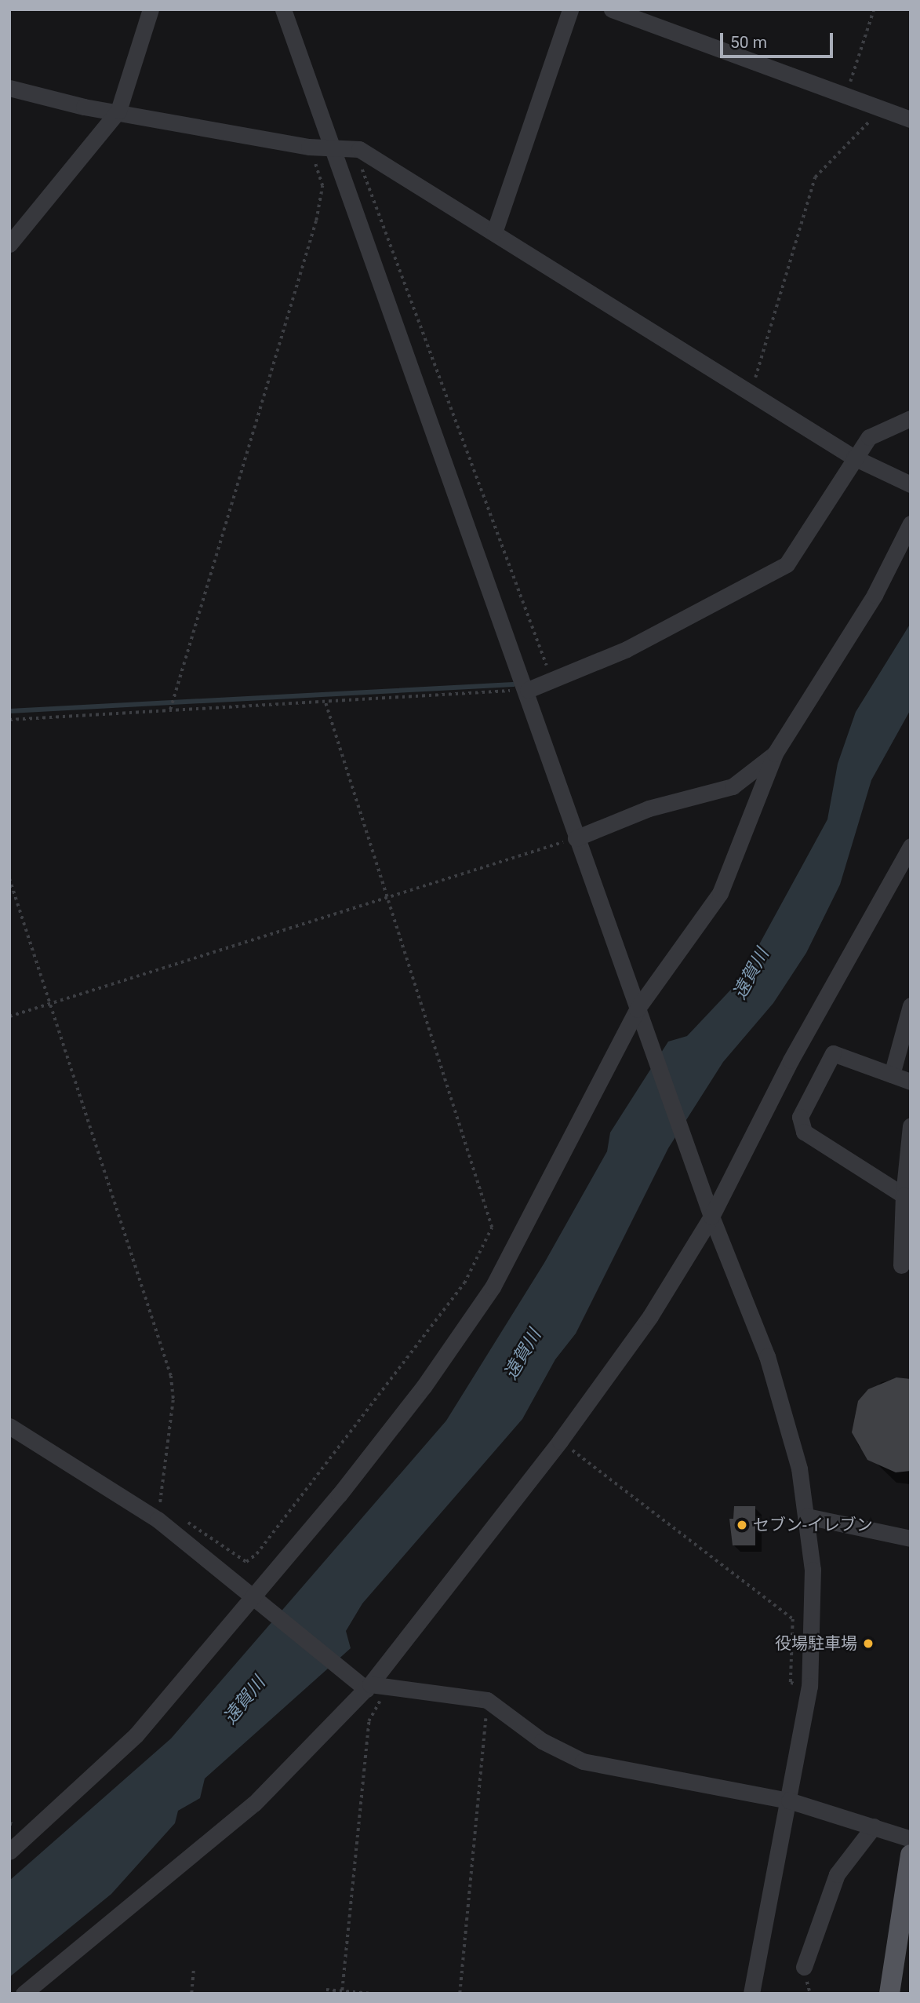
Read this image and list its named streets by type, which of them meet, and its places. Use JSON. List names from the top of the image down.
{
  "water": ["遠賀川"],
  "places": ["セブン-イレブン", "役場駐車場"],
  "scale_bar": "50 m"
}
